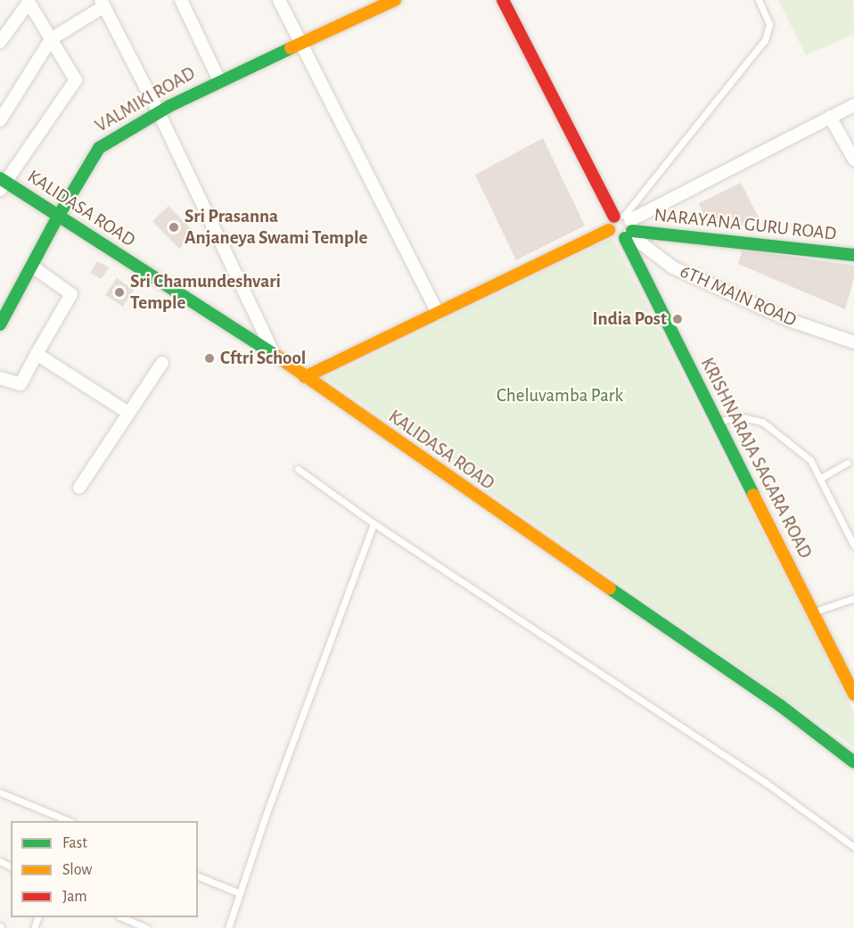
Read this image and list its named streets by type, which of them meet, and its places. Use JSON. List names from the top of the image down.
{
  "streets": {
    "street": [
      "VALMIKI ROAD",
      "KALIDASA ROAD",
      "NARAYANA GURU ROAD",
      "6TH MAIN ROAD",
      "KRISHNARAJA SAGARA ROAD"
    ]
  },
  "crossings": [
    ["VALMIKI ROAD", "KALIDASA ROAD"],
    ["NARAYANA GURU ROAD", "6TH MAIN ROAD"],
    ["NARAYANA GURU ROAD", "KRISHNARAJA SAGARA ROAD"],
    ["6TH MAIN ROAD", "KRISHNARAJA SAGARA ROAD"]
  ],
  "parks": ["Cheluvamba Park"],
  "places": [
    "Sri Prasanna Anjaneya Swami Temple",
    "Sri Chamundeshvari Temple",
    "India Post",
    "Cftri School"
  ],
  "legend": ["Fast", "Slow", "Jam"]
}
